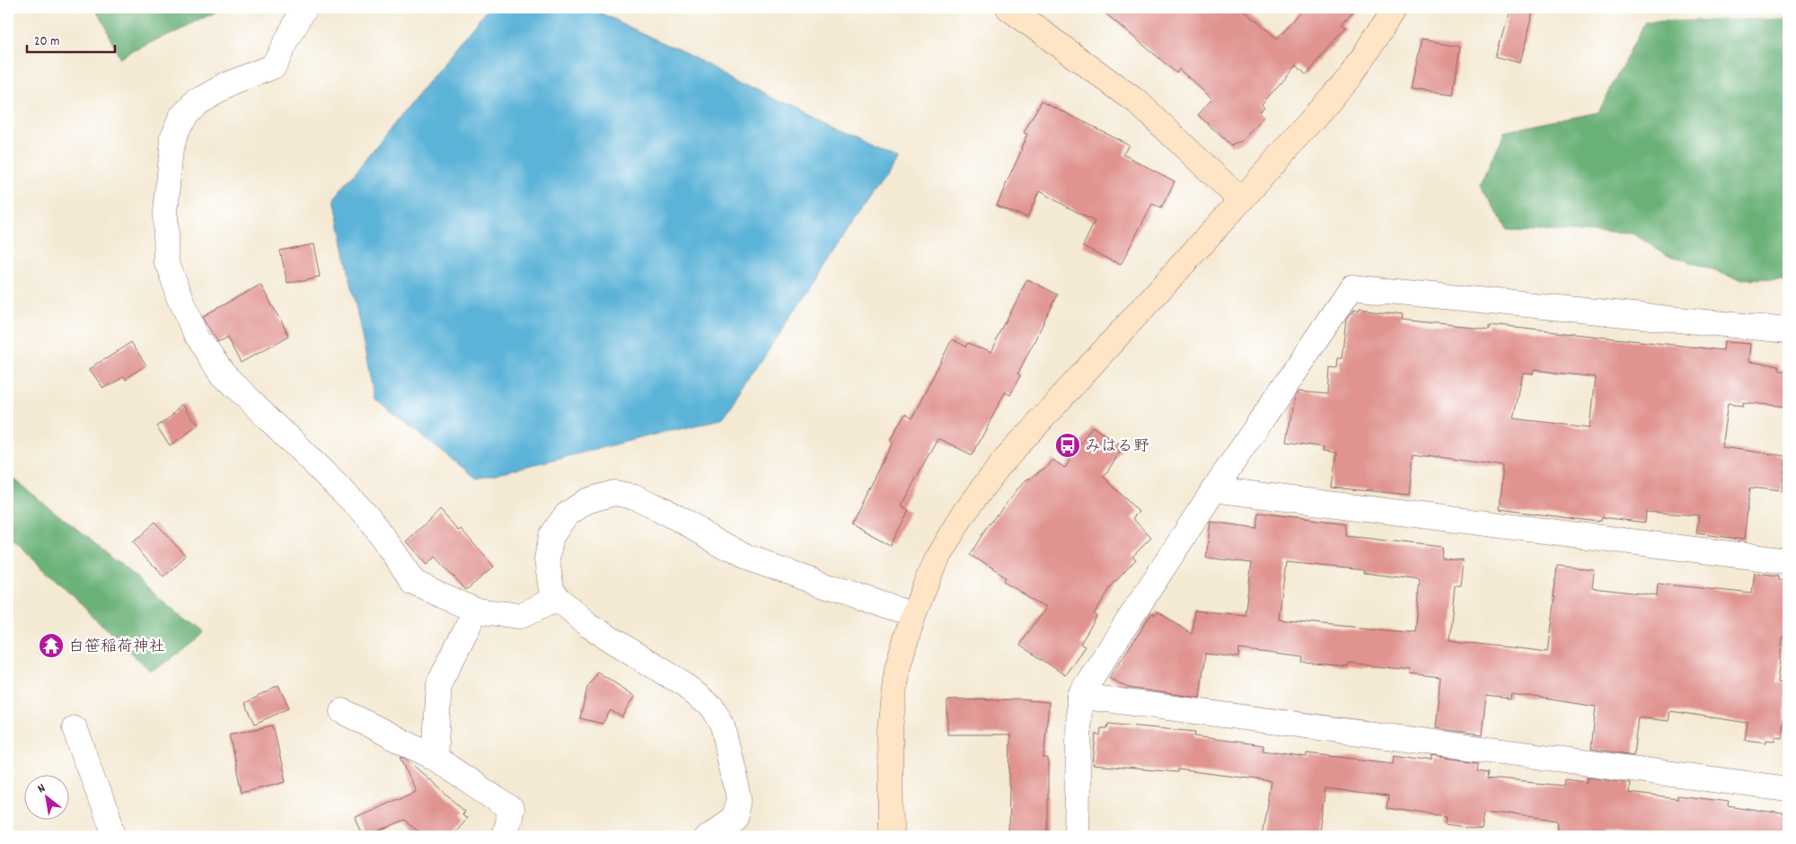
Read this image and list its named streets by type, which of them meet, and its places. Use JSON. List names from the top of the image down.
{
  "places": {
    "bus stop": ["みはる野"],
    "temple": ["白笹稲荷神社"]
  },
  "scale_bar": "20 m",
  "north": "top left"
}
